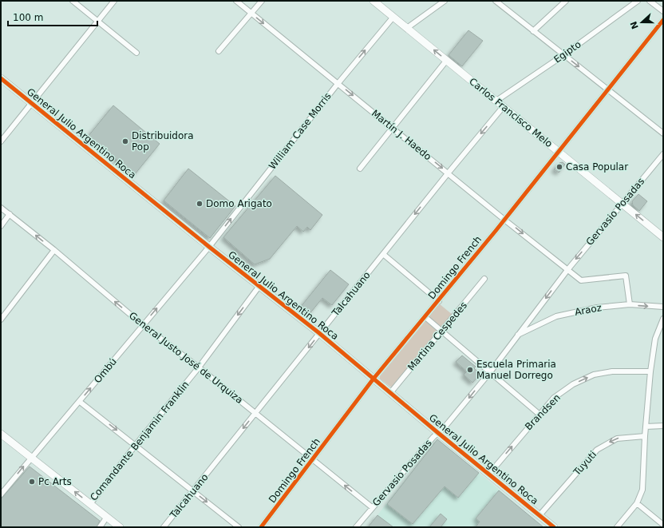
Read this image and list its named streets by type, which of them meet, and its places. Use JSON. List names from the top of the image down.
{
  "streets": {
    "street": [
      "Egipto",
      "Carlos Francisco Melo",
      "William Case Morris",
      "General Julio Argentino Roca",
      "Martín J. Haedo",
      "Gervasio Posadas",
      "Domingo French",
      "Talcahuano",
      "Araoz",
      "Martina Cespedes",
      "General Justo José de Urquiza",
      "Ombú",
      "Brandsen",
      "Comandante Benjamin Franklin",
      "Tuyuti"
    ]
  },
  "crossings": [
    ["Egipto", "Carlos Francisco Melo"],
    ["Carlos Francisco Melo", "William Case Morris"],
    ["Carlos Francisco Melo", "Gervasio Posadas"],
    ["Carlos Francisco Melo", "Domingo French"],
    ["Carlos Francisco Melo", "Talcahuano"],
    ["William Case Morris", "General Julio Argentino Roca"],
    ["William Case Morris", "Martín J. Haedo"],
    ["William Case Morris", "Ombú"],
    ["General Julio Argentino Roca", "Gervasio Posadas"],
    ["General Julio Argentino Roca", "Domingo French"],
    ["General Julio Argentino Roca", "Talcahuano"],
    ["General Julio Argentino Roca", "Martina Cespedes"],
    ["General Julio Argentino Roca", "Ombú"],
    ["General Julio Argentino Roca", "Brandsen"],
    ["General Julio Argentino Roca", "Comandante Benjamin Franklin"],
    ["General Julio Argentino Roca", "Tuyuti"],
    ["Martín J. Haedo", "Gervasio Posadas"],
    ["Martín J. Haedo", "Domingo French"],
    ["Martín J. Haedo", "Talcahuano"],
    ["Gervasio Posadas", "Araoz"],
    ["Gervasio Posadas", "General Justo José de Urquiza"],
    ["Domingo French", "General Justo José de Urquiza"],
    ["Talcahuano", "General Justo José de Urquiza"],
    ["General Justo José de Urquiza", "Ombú"],
    ["General Justo José de Urquiza", "Comandante Benjamin Franklin"]
  ],
  "one_way": [
    "William Case Morris",
    "Martín J. Haedo",
    "Gervasio Posadas",
    "Talcahuano",
    "General Justo José de Urquiza",
    "Ombú",
    "Brandsen",
    "Comandante Benjamin Franklin",
    "Tuyuti"
  ],
  "places": [
    "Distribuidora Pop",
    "Casa Popular",
    "Domo Arigato",
    "Escuela Primaria Manuel Dorrego",
    "Pc Arts"
  ],
  "scale_bar": "100 m",
  "north": "left"
}
